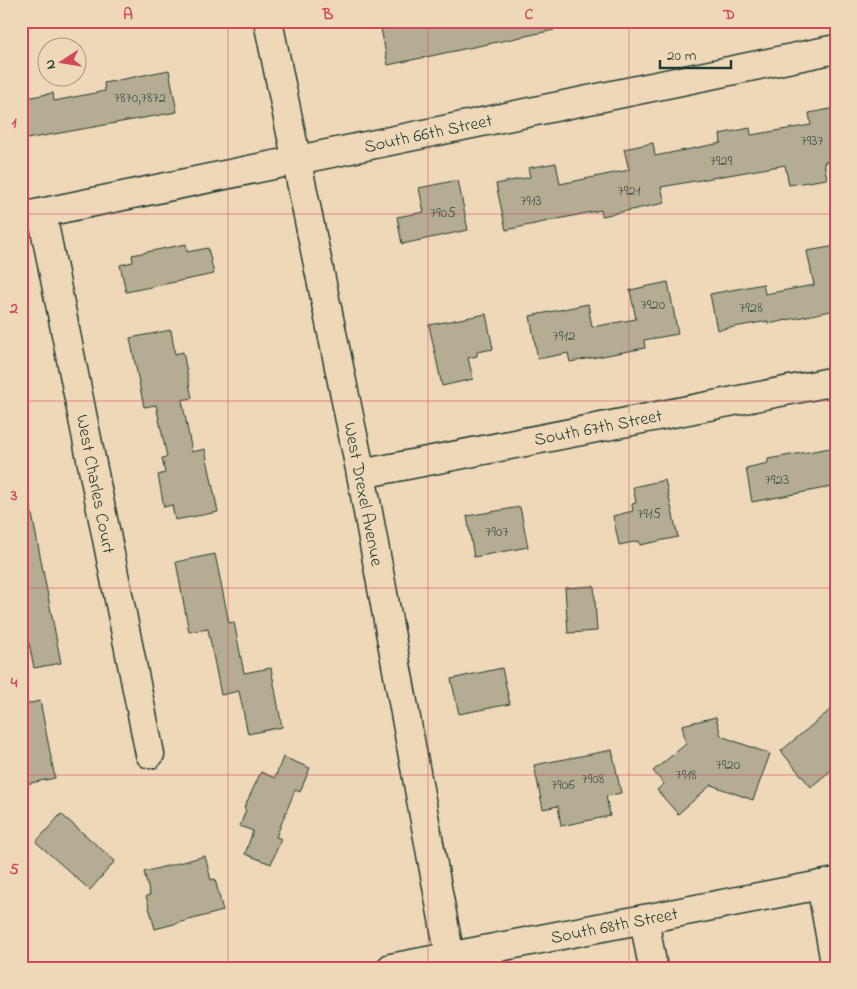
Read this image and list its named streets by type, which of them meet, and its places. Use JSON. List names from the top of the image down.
{
  "streets": {
    "street": [
      "South 66th Street",
      "South 67th Street",
      "West Charles Court",
      "West Drexel Avenue",
      "South 68th Street"
    ]
  },
  "crossings": [
    ["South 66th Street", "West Charles Court"],
    ["South 66th Street", "West Drexel Avenue"],
    ["South 67th Street", "West Drexel Avenue"],
    ["West Drexel Avenue", "South 68th Street"]
  ],
  "house_numbers": [
    "7870,7872",
    "7937",
    "7929",
    "7921",
    "7913",
    "7905",
    "7920",
    "7928",
    "7912",
    "7923",
    "7915",
    "7907",
    "7920",
    "7918",
    "7908",
    "7906"
  ],
  "scale_bar": "20 m",
  "north": "left",
  "grid": {
    "columns": [
      "A",
      "B",
      "C",
      "D"
    ],
    "rows": [
      "1",
      "2",
      "3",
      "4",
      "5"
    ]
  }
}
